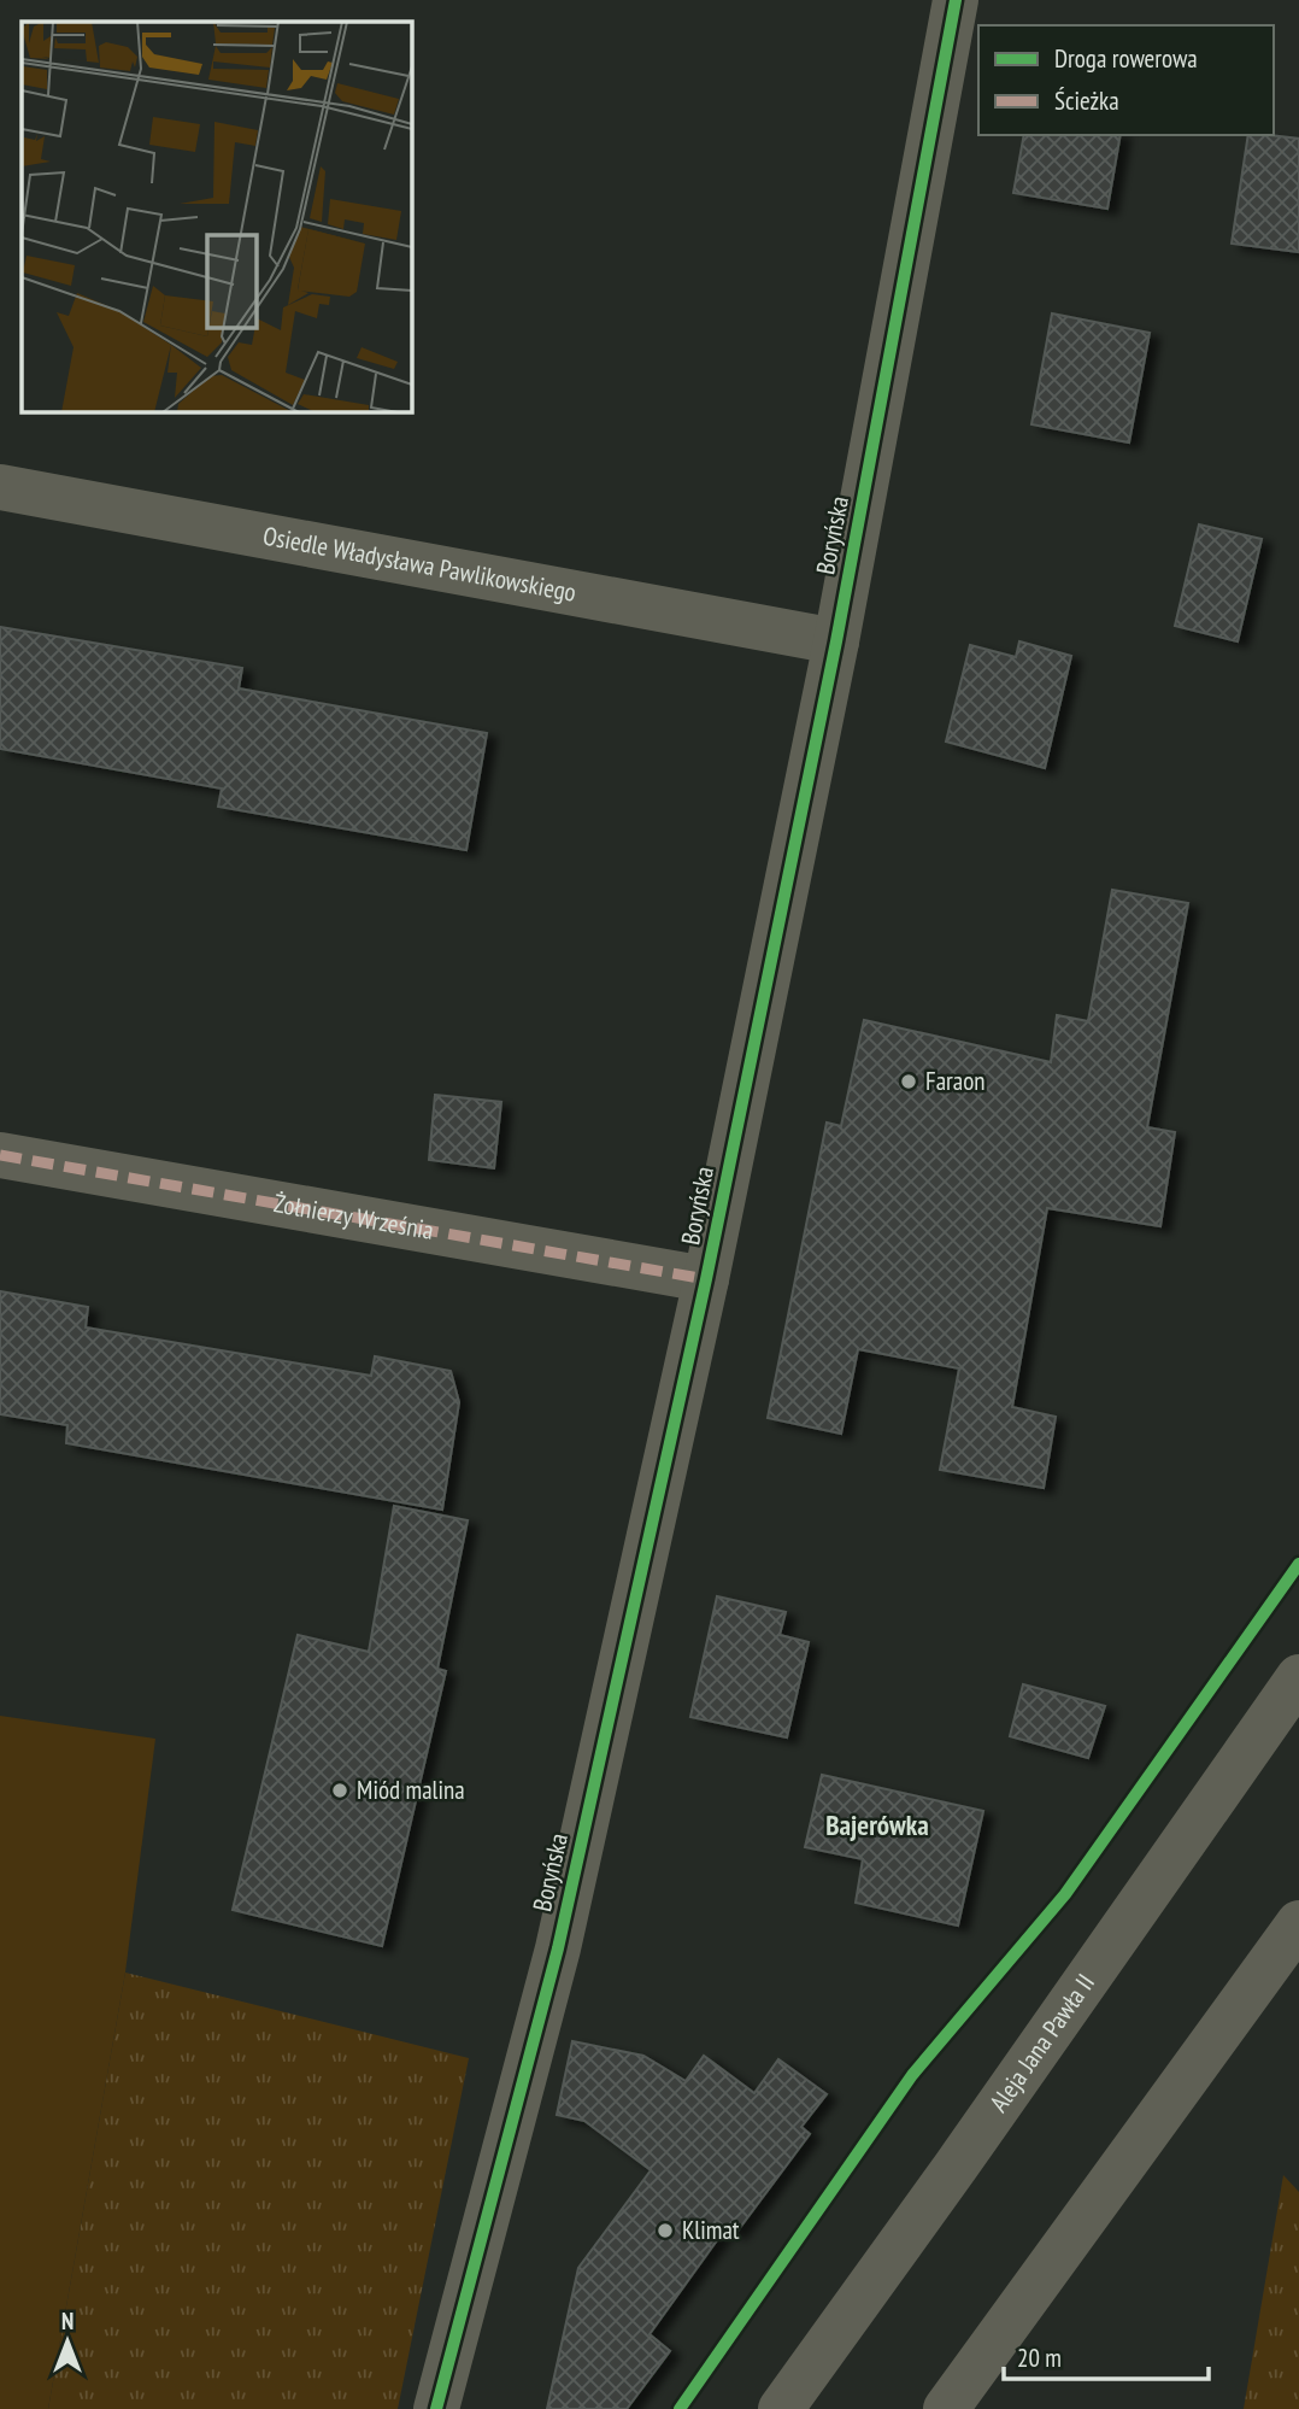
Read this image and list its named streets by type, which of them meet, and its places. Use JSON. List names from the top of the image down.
{
  "streets": {
    "street": [
      "Boryńska",
      "Osiedle Władysława Pawlikowskiego",
      "Żołnierzy Września",
      "Aleja Jana Pawła II"
    ]
  },
  "crossings": [
    ["Boryńska", "Osiedle Władysława Pawlikowskiego"],
    ["Boryńska", "Żołnierzy Września"]
  ],
  "districts": ["Bajerówka"],
  "places": ["Faraon", "Miód malina", "Klimat"],
  "legend": ["Droga rowerowa", "Ścieżka"],
  "scale_bar": "20 m",
  "north": "top"
}
